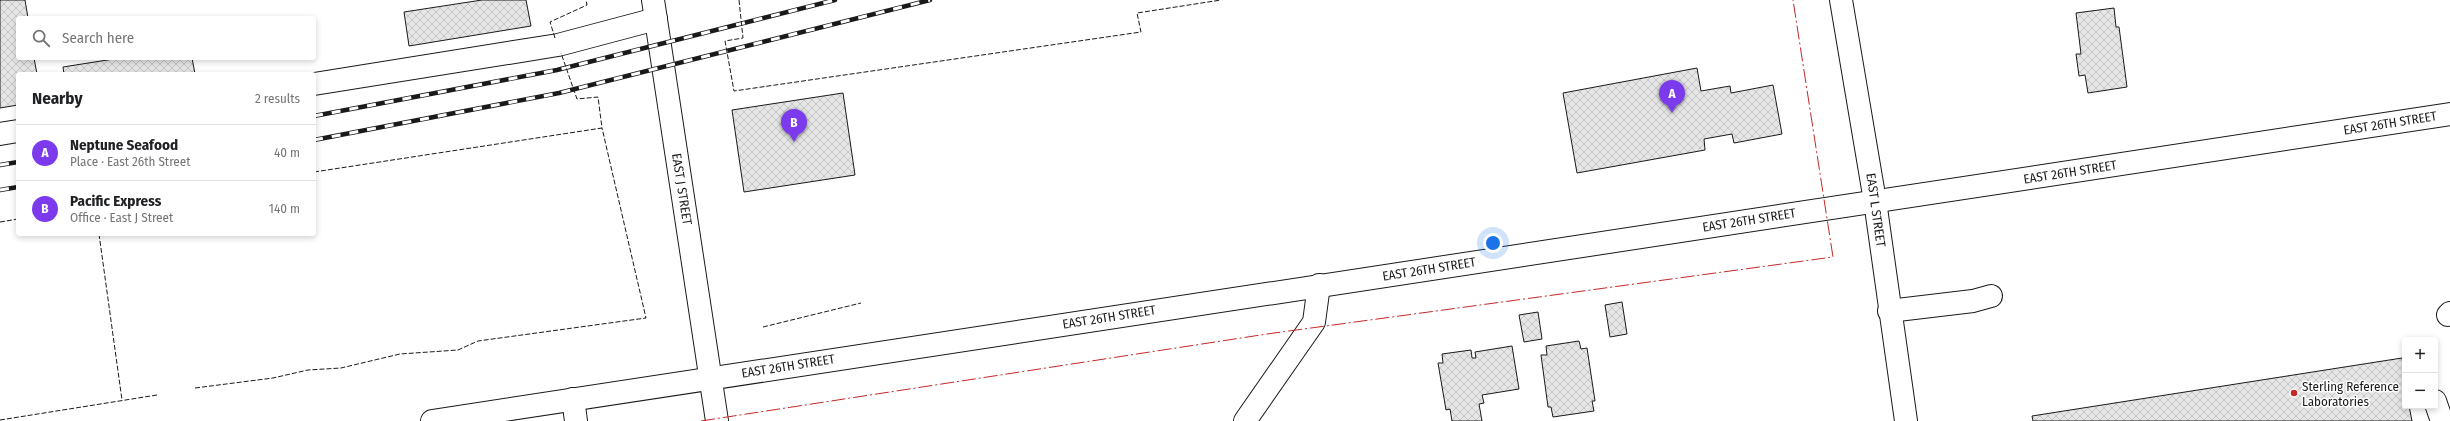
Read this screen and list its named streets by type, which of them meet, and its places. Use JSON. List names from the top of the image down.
{
  "streets": {
    "street": ["EAST 26TH STREET", "EAST J STREET", "EAST L STREET"]
  },
  "crossings": [
    ["EAST 26TH STREET", "EAST J STREET"],
    ["EAST 26TH STREET", "EAST L STREET"]
  ],
  "places": ["Sterling Reference Laboratories"],
  "page": {
    "search": "Search here",
    "heading": ["Nearby", "2 results"],
    "pins": ["A", "B"],
    "list": [
      {
        "mark": "A",
        "name": "Neptune Seafood",
        "note": "Place · East 26th Street",
        "value": "40 m"
      },
      {
        "mark": "B",
        "name": "Pacific Express",
        "note": "Office · East J Street",
        "value": "140 m"
      }
    ],
    "map_buttons": ["+", "−"]
  }
}
